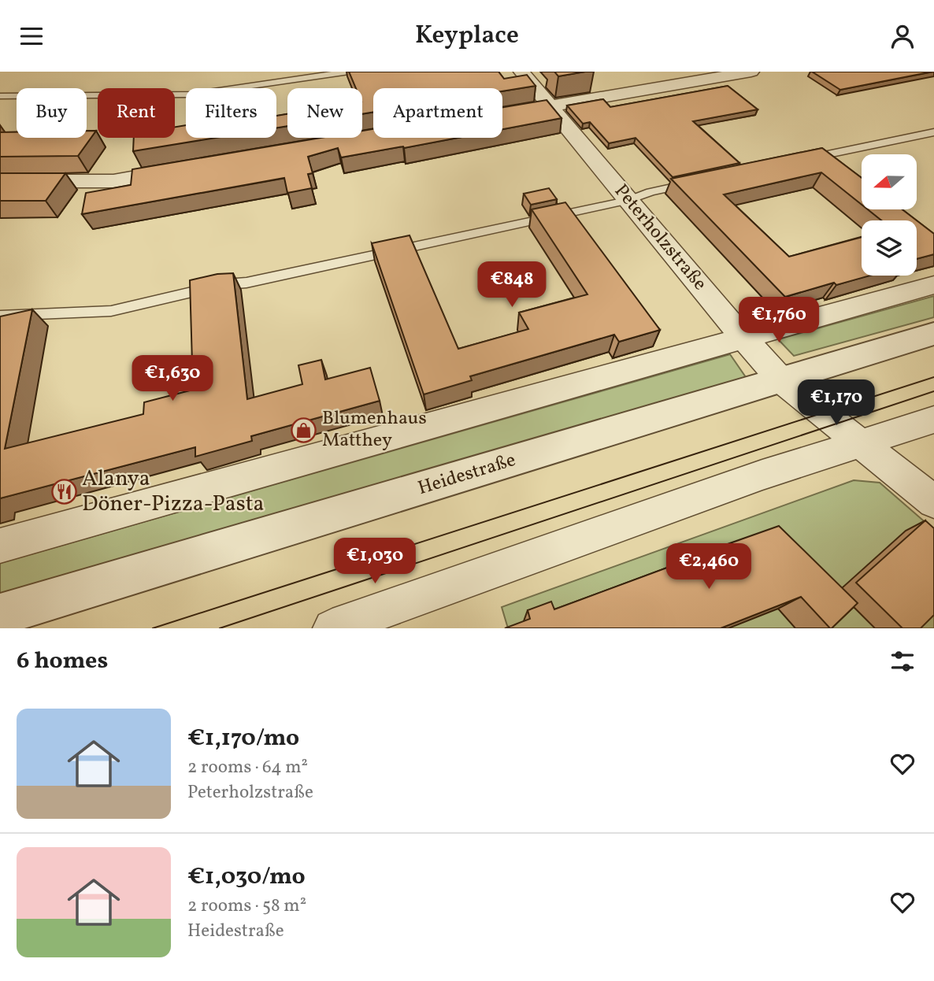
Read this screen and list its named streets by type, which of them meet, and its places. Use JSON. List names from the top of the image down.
{
  "streets": {
    "street": ["Peterholzstraße", "Heidestraße"]
  },
  "crossings": [
    ["Peterholzstraße", "Heidestraße"]
  ],
  "places": {
    "shop": ["Blumenhaus Matthey"],
    "restaurant": ["Alanya Döner-Pizza-Pasta"]
  },
  "north": "left",
  "page": {
    "header": "Keyplace",
    "chip": [
      "Buy",
      "Rent",
      "Filters",
      "New",
      "Apartment"
    ],
    "price": [
      "€848",
      "€1,760",
      "€1,630",
      "€1,170",
      "€1,030",
      "€2,460"
    ],
    "heading": "6 homes",
    "list": [
      {
        "name": "€1,170/mo",
        "note": "2 rooms · 64 m² · Peterholzstraße"
      },
      {
        "name": "€1,030/mo",
        "note": "2 rooms · 58 m² · Heidestraße"
      }
    ]
  }
}
